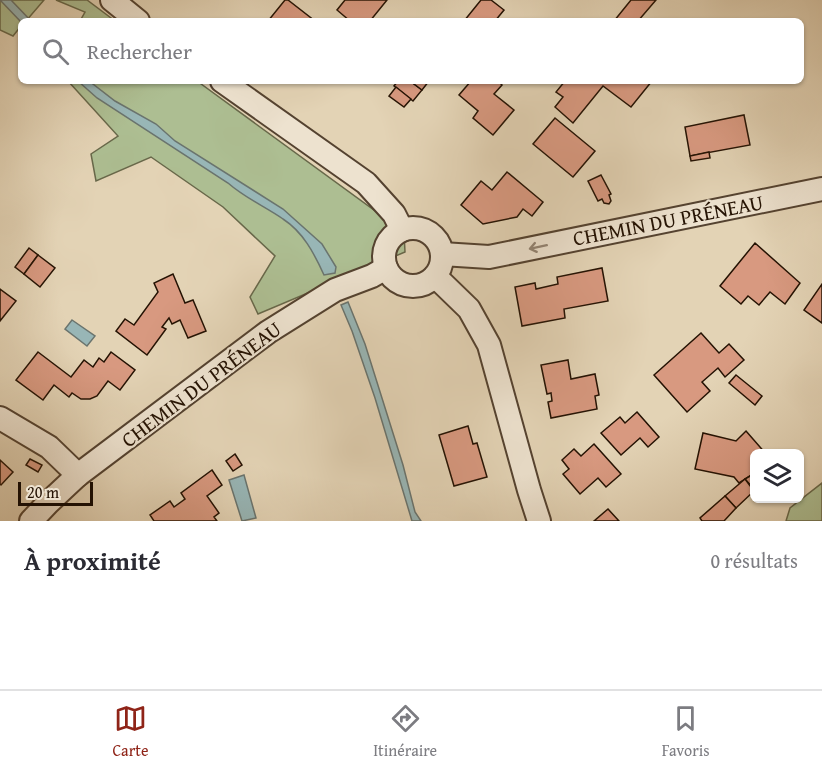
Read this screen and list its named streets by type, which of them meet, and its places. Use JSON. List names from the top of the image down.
{
  "streets": {
    "street": ["CHEMIN DU PRÉNEAU"]
  },
  "one_way": ["CHEMIN DU PRÉNEAU"],
  "scale_bar": "20 m",
  "page": {
    "search": "Rechercher",
    "scale": "20 m",
    "heading": ["À proximité", "0 résultats"],
    "nav": ["Carte", "Itinéraire", "Favoris"]
  }
}
